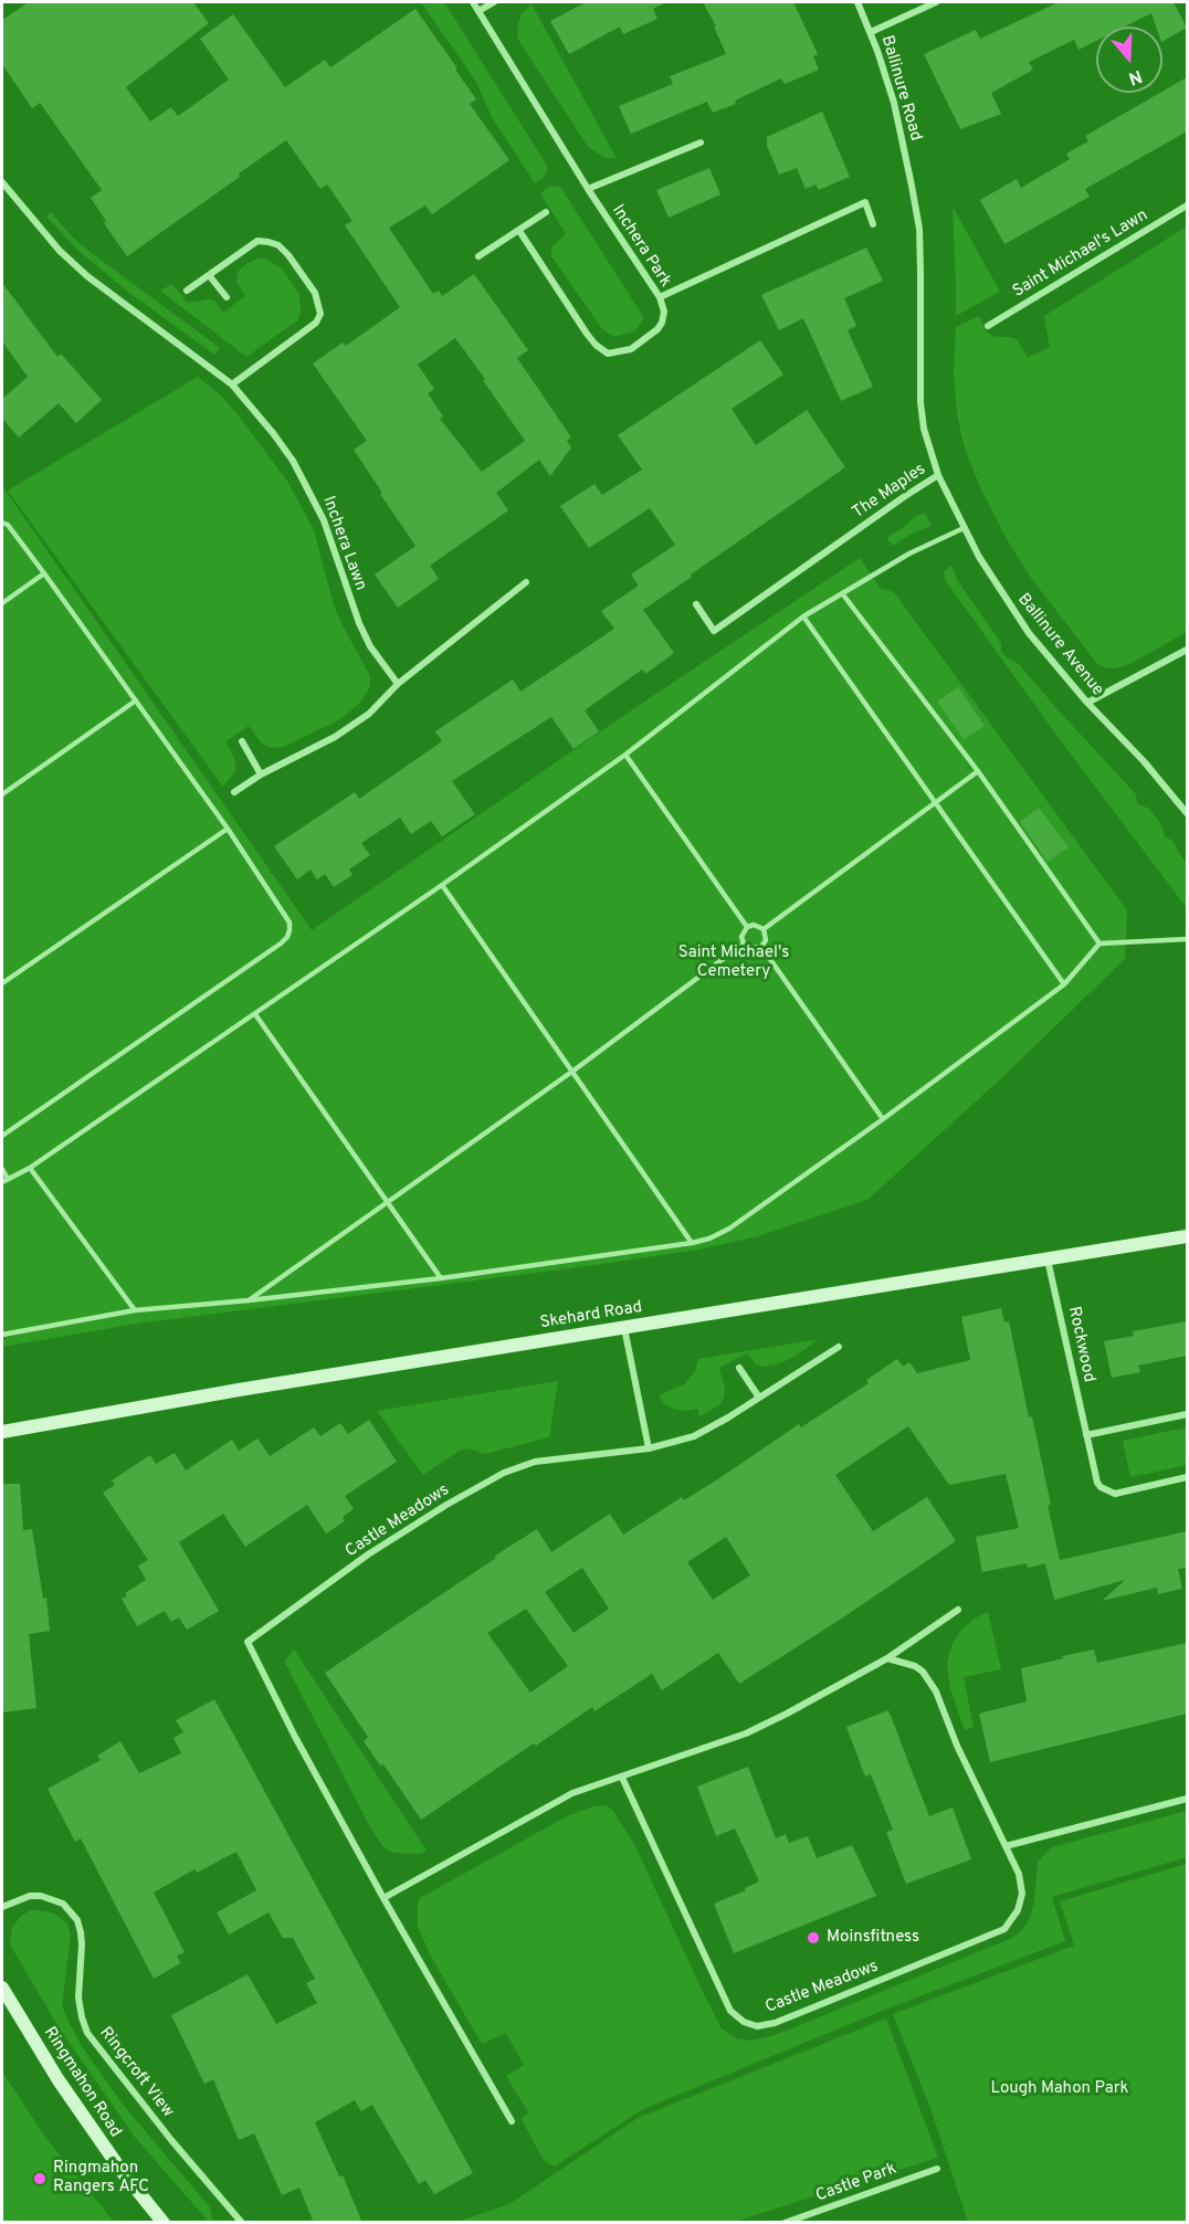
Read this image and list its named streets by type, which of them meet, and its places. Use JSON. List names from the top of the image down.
{
  "streets": {
    "street": [
      "Ballinure Road",
      "Inchera Park",
      "Saint Michael's Lawn",
      "The Maples",
      "Inchera Lawn",
      "Ballinure Avenue",
      "Skehard Road",
      "Rockwood",
      "Castle Meadows",
      "Ringcroft View",
      "Ringmahon Road",
      "Castle Park"
    ]
  },
  "crossings": [
    ["Ballinure Road", "The Maples"],
    ["The Maples", "Ballinure Avenue"],
    ["Skehard Road", "Rockwood"]
  ],
  "parks": ["Saint Michael's Cemetery", "Lough Mahon Park"],
  "places": ["Moinsfitness", "Ringmahon Rangers AFC"],
  "north": "bottom"
}
